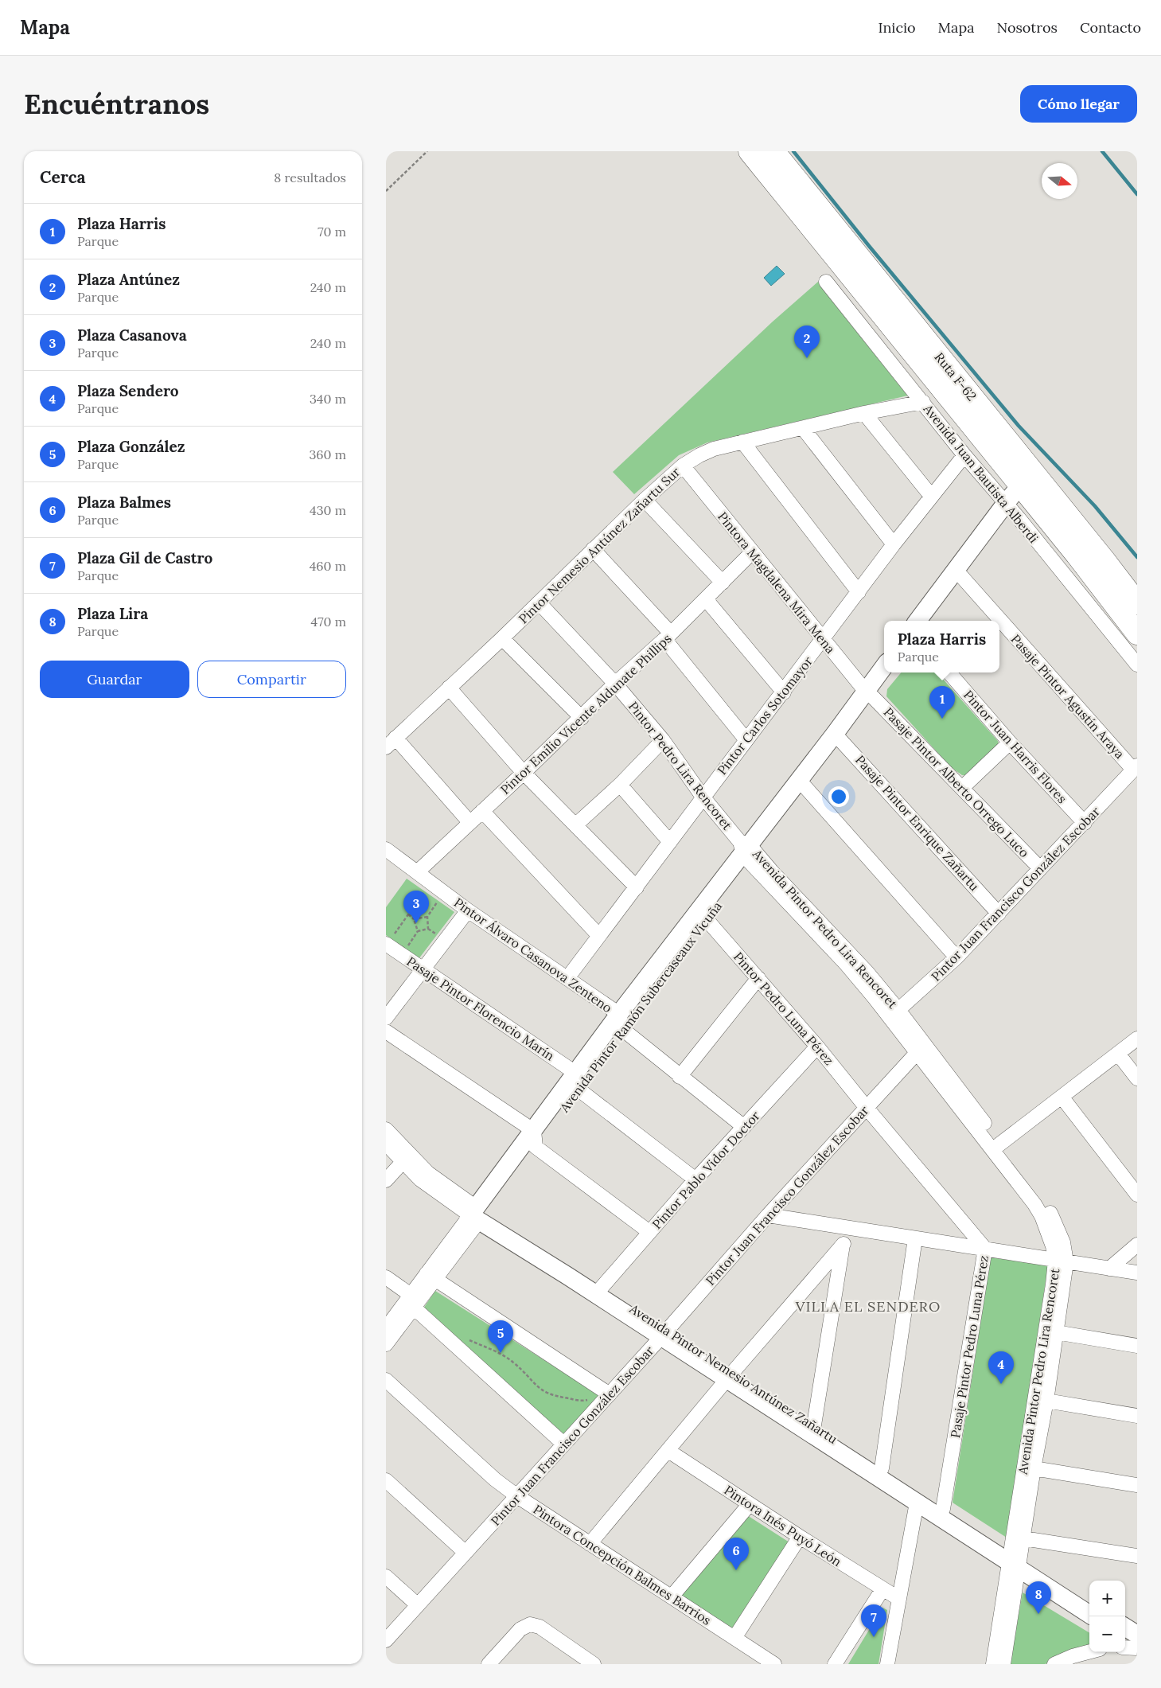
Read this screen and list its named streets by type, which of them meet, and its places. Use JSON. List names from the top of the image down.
{
  "streets": {
    "main road": ["Ruta F-62", "Avenida Juan Bautista Alberdi"],
    "street": [
      "Pintor Nemesio Antúnez Zañartu Sur",
      "Pintora Magdalena Mira Mena",
      "Pasaje Pintor Agustín Araya",
      "Pintor Emilio Vicente Aldunate Phillips",
      "Pintor Carlos Sotomayor",
      "Pintor Juan Harris Flores",
      "Pintor Pedro Lira Rencoret",
      "Pasaje Pintor Alberto Orrego Luco",
      "Pasaje Pintor Enrique Zañartu",
      "Pintor Juan Francisco González Escobar",
      "Avenida Pintor Pedro Lira Rencoret",
      "Pintor Álvaro Casanova Zenteno",
      "Avenida Pintor Ramón Subercaseaux Vicuña",
      "Pasaje Pintor Florencio Marín",
      "Pintor Pedro Luna Pérez",
      "Pintor Pablo Vidor Doctor",
      "Pasaje Pintor Pedro Luna Pérez",
      "Avenida Pintor Nemesio Antúnez Zañartu",
      "Pintora Inés Puyó León",
      "Pintora Concepción Balmes Barrios"
    ]
  },
  "crossings": [
    ["Ruta F-62", "Avenida Juan Bautista Alberdi"],
    ["Avenida Juan Bautista Alberdi", "Pintor Nemesio Antúnez Zañartu Sur"],
    ["Avenida Juan Bautista Alberdi", "Pintor Carlos Sotomayor"],
    ["Pintor Nemesio Antúnez Zañartu Sur", "Pintora Magdalena Mira Mena"],
    ["Pintor Nemesio Antúnez Zañartu Sur", "Pintor Pedro Lira Rencoret"],
    ["Pintora Magdalena Mira Mena", "Pintor Emilio Vicente Aldunate Phillips"],
    ["Pintora Magdalena Mira Mena", "Pintor Carlos Sotomayor"],
    ["Pintora Magdalena Mira Mena", "Pasaje Pintor Alberto Orrego Luco"],
    ["Pintora Magdalena Mira Mena", "Avenida Pintor Ramón Subercaseaux Vicuña"],
    ["Pasaje Pintor Agustín Araya", "Pintor Juan Francisco González Escobar"],
    ["Pintor Emilio Vicente Aldunate Phillips", "Pintor Pedro Lira Rencoret"],
    ["Pintor Emilio Vicente Aldunate Phillips", "Pintor Álvaro Casanova Zenteno"],
    ["Pintor Carlos Sotomayor", "Pintor Pedro Lira Rencoret"],
    ["Pintor Carlos Sotomayor", "Pintor Álvaro Casanova Zenteno"],
    ["Pintor Juan Harris Flores", "Pintor Juan Francisco González Escobar"],
    ["Pintor Pedro Lira Rencoret", "Avenida Pintor Pedro Lira Rencoret"],
    ["Pintor Pedro Lira Rencoret", "Avenida Pintor Ramón Subercaseaux Vicuña"],
    ["Pasaje Pintor Alberto Orrego Luco", "Pintor Juan Francisco González Escobar"],
    ["Pasaje Pintor Alberto Orrego Luco", "Avenida Pintor Ramón Subercaseaux Vicuña"],
    ["Pasaje Pintor Enrique Zañartu", "Pintor Juan Francisco González Escobar"],
    ["Pasaje Pintor Enrique Zañartu", "Avenida Pintor Ramón Subercaseaux Vicuña"],
    ["Pintor Juan Francisco González Escobar", "Avenida Pintor Pedro Lira Rencoret"],
    ["Pintor Juan Francisco González Escobar", "Pintor Pedro Luna Pérez"],
    ["Pintor Juan Francisco González Escobar", "Pasaje Pintor Pedro Luna Pérez"],
    ["Pintor Juan Francisco González Escobar", "Avenida Pintor Nemesio Antúnez Zañartu"],
    ["Pintor Juan Francisco González Escobar", "Pintora Concepción Balmes Barrios"],
    ["Avenida Pintor Pedro Lira Rencoret", "Avenida Pintor Ramón Subercaseaux Vicuña"],
    ["Avenida Pintor Pedro Lira Rencoret", "Avenida Pintor Nemesio Antúnez Zañartu"],
    ["Pintor Álvaro Casanova Zenteno", "Avenida Pintor Ramón Subercaseaux Vicuña"],
    ["Pintor Álvaro Casanova Zenteno", "Pintor Pablo Vidor Doctor"],
    ["Avenida Pintor Ramón Subercaseaux Vicuña", "Pasaje Pintor Florencio Marín"],
    ["Avenida Pintor Ramón Subercaseaux Vicuña", "Pintor Pedro Luna Pérez"],
    ["Avenida Pintor Ramón Subercaseaux Vicuña", "Avenida Pintor Nemesio Antúnez Zañartu"],
    ["Pasaje Pintor Florencio Marín", "Pintor Pablo Vidor Doctor"],
    ["Pintor Pedro Luna Pérez", "Pintor Pablo Vidor Doctor"],
    ["Pintor Pedro Luna Pérez", "Pasaje Pintor Pedro Luna Pérez"],
    ["Pintor Pablo Vidor Doctor", "Avenida Pintor Nemesio Antúnez Zañartu"],
    ["Pasaje Pintor Pedro Luna Pérez", "Avenida Pintor Nemesio Antúnez Zañartu"]
  ],
  "districts": ["VILLA EL SENDERO"],
  "north": "right",
  "page": {
    "header": "Mapa",
    "nav": [
      "Inicio",
      "Mapa",
      "Nosotros",
      "Contacto"
    ],
    "buttons": [
      "Cómo llegar",
      ["Guardar", "Compartir"]
    ],
    "title": "Encuéntranos",
    "heading": ["Cerca", "8 resultados"],
    "list": [
      {
        "mark": "1",
        "name": "Plaza Harris",
        "note": "Parque",
        "value": "70 m"
      },
      {
        "mark": "2",
        "name": "Plaza Antúnez",
        "note": "Parque",
        "value": "240 m"
      },
      {
        "mark": "3",
        "name": "Plaza Casanova",
        "note": "Parque",
        "value": "240 m"
      },
      {
        "mark": "4",
        "name": "Plaza Sendero",
        "note": "Parque",
        "value": "340 m"
      },
      {
        "mark": "5",
        "name": "Plaza González",
        "note": "Parque",
        "value": "360 m"
      },
      {
        "mark": "6",
        "name": "Plaza Balmes",
        "note": "Parque",
        "value": "430 m"
      },
      {
        "mark": "7",
        "name": "Plaza Gil de Castro",
        "note": "Parque",
        "value": "460 m"
      },
      {
        "mark": "8",
        "name": "Plaza Lira",
        "note": "Parque",
        "value": "470 m"
      }
    ],
    "pins": [
      "2",
      "1",
      "3",
      "5",
      "4",
      "6",
      "8",
      "7"
    ],
    "popup": ["Plaza Harris", "Parque"],
    "map_buttons": ["+", "−"]
  }
}
